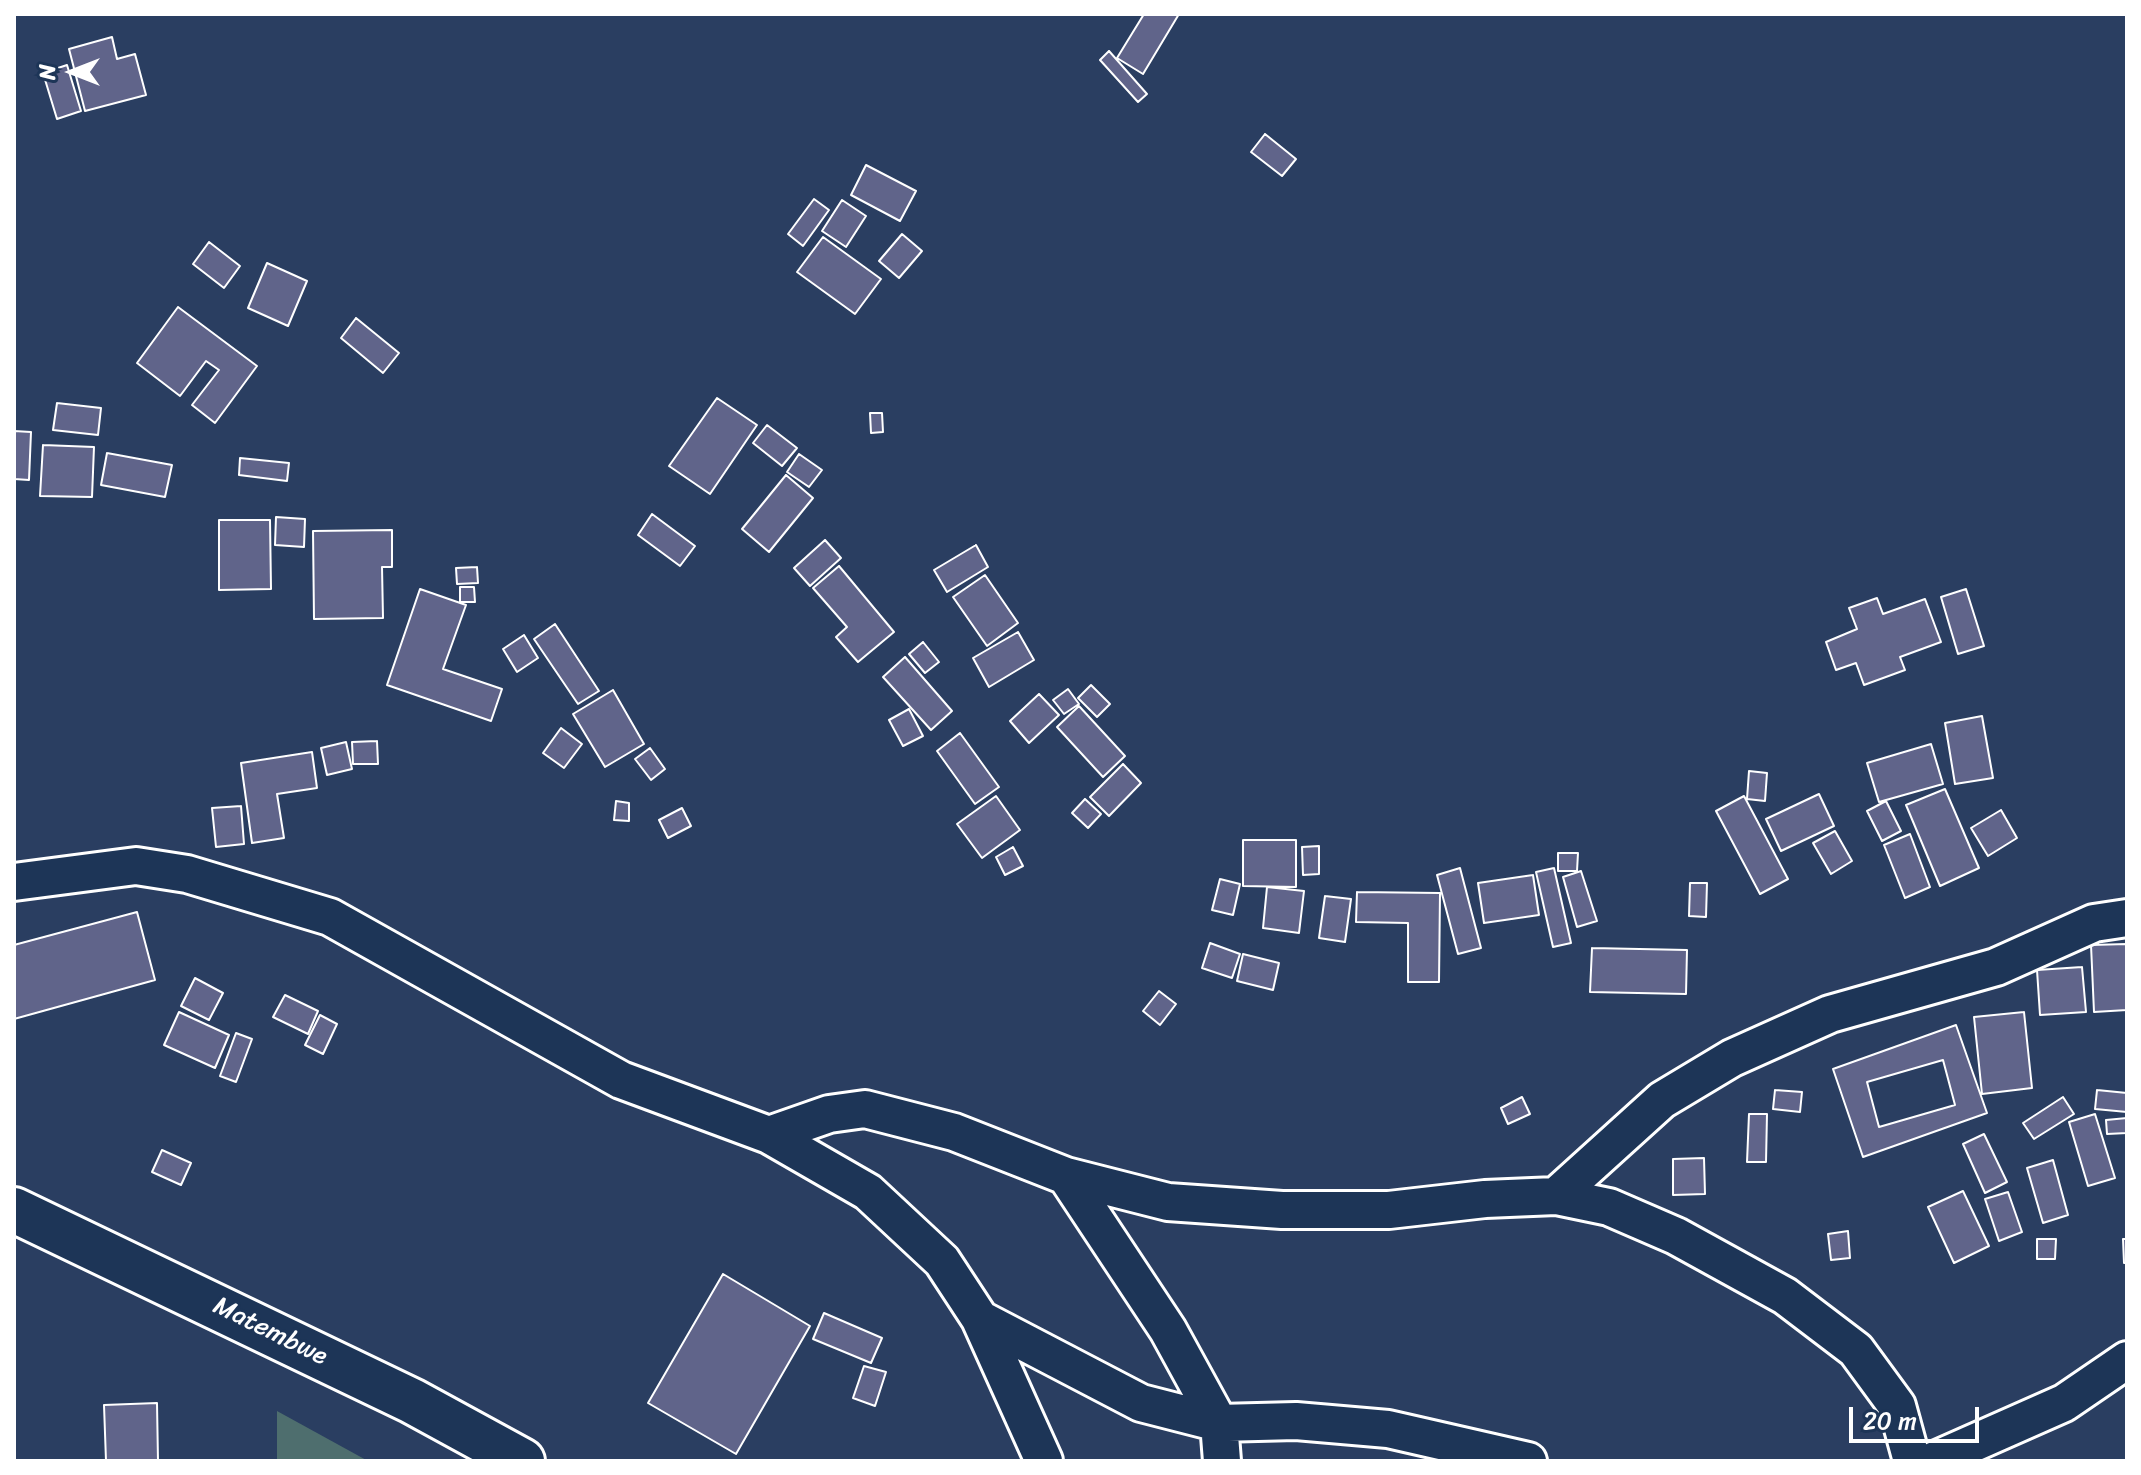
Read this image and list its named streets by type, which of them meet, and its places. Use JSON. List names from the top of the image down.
{
  "streets": {
    "main road": ["Matembwe"]
  },
  "scale_bar": "20 m",
  "north": "left"
}
